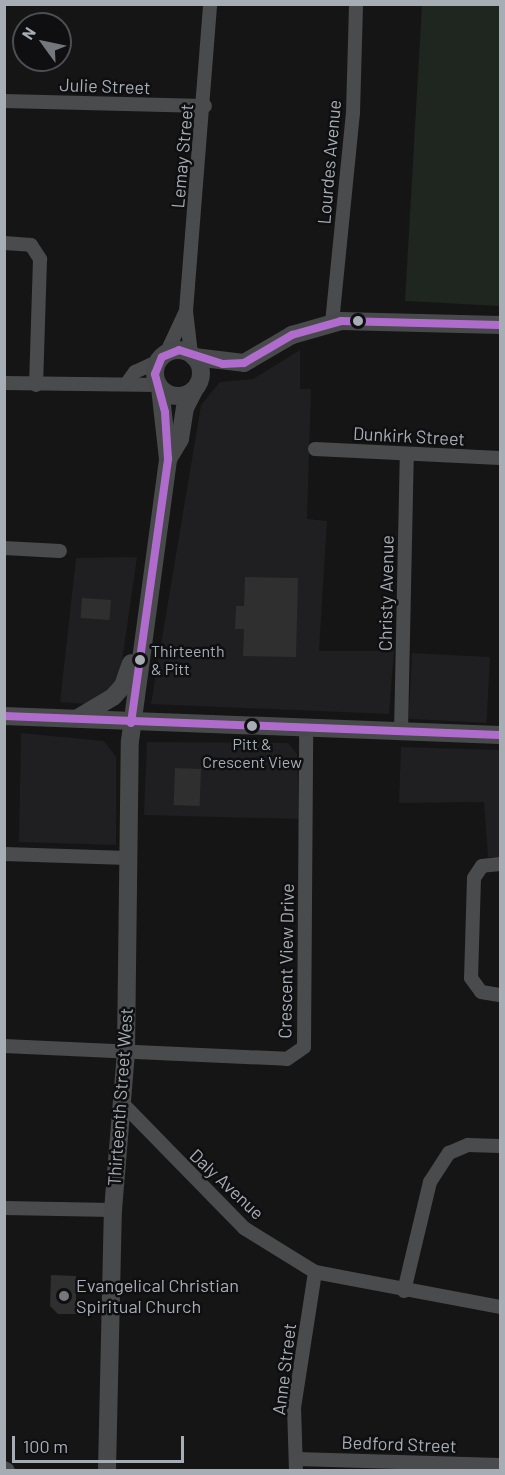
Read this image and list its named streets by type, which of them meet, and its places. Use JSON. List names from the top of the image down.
{
  "streets": {
    "street": [
      "Julie Street",
      "Lemay Street",
      "Lourdes Avenue",
      "Dunkirk Street",
      "Christy Avenue",
      "Crescent View Drive",
      "Thirteenth Street West",
      "Daly Avenue",
      "Anne Street",
      "Bedford Street"
    ]
  },
  "crossings": [
    ["Julie Street", "Lemay Street"],
    ["Dunkirk Street", "Christy Avenue"],
    ["Crescent View Drive", "Thirteenth Street West"],
    ["Thirteenth Street West", "Daly Avenue"],
    ["Daly Avenue", "Anne Street"],
    ["Anne Street", "Bedford Street"]
  ],
  "places": ["Thirteenth & Pitt", "Pitt & Crescent View", "Evangelical Christian Spiritual Church"],
  "scale_bar": "100 m",
  "north": "top left"
}
